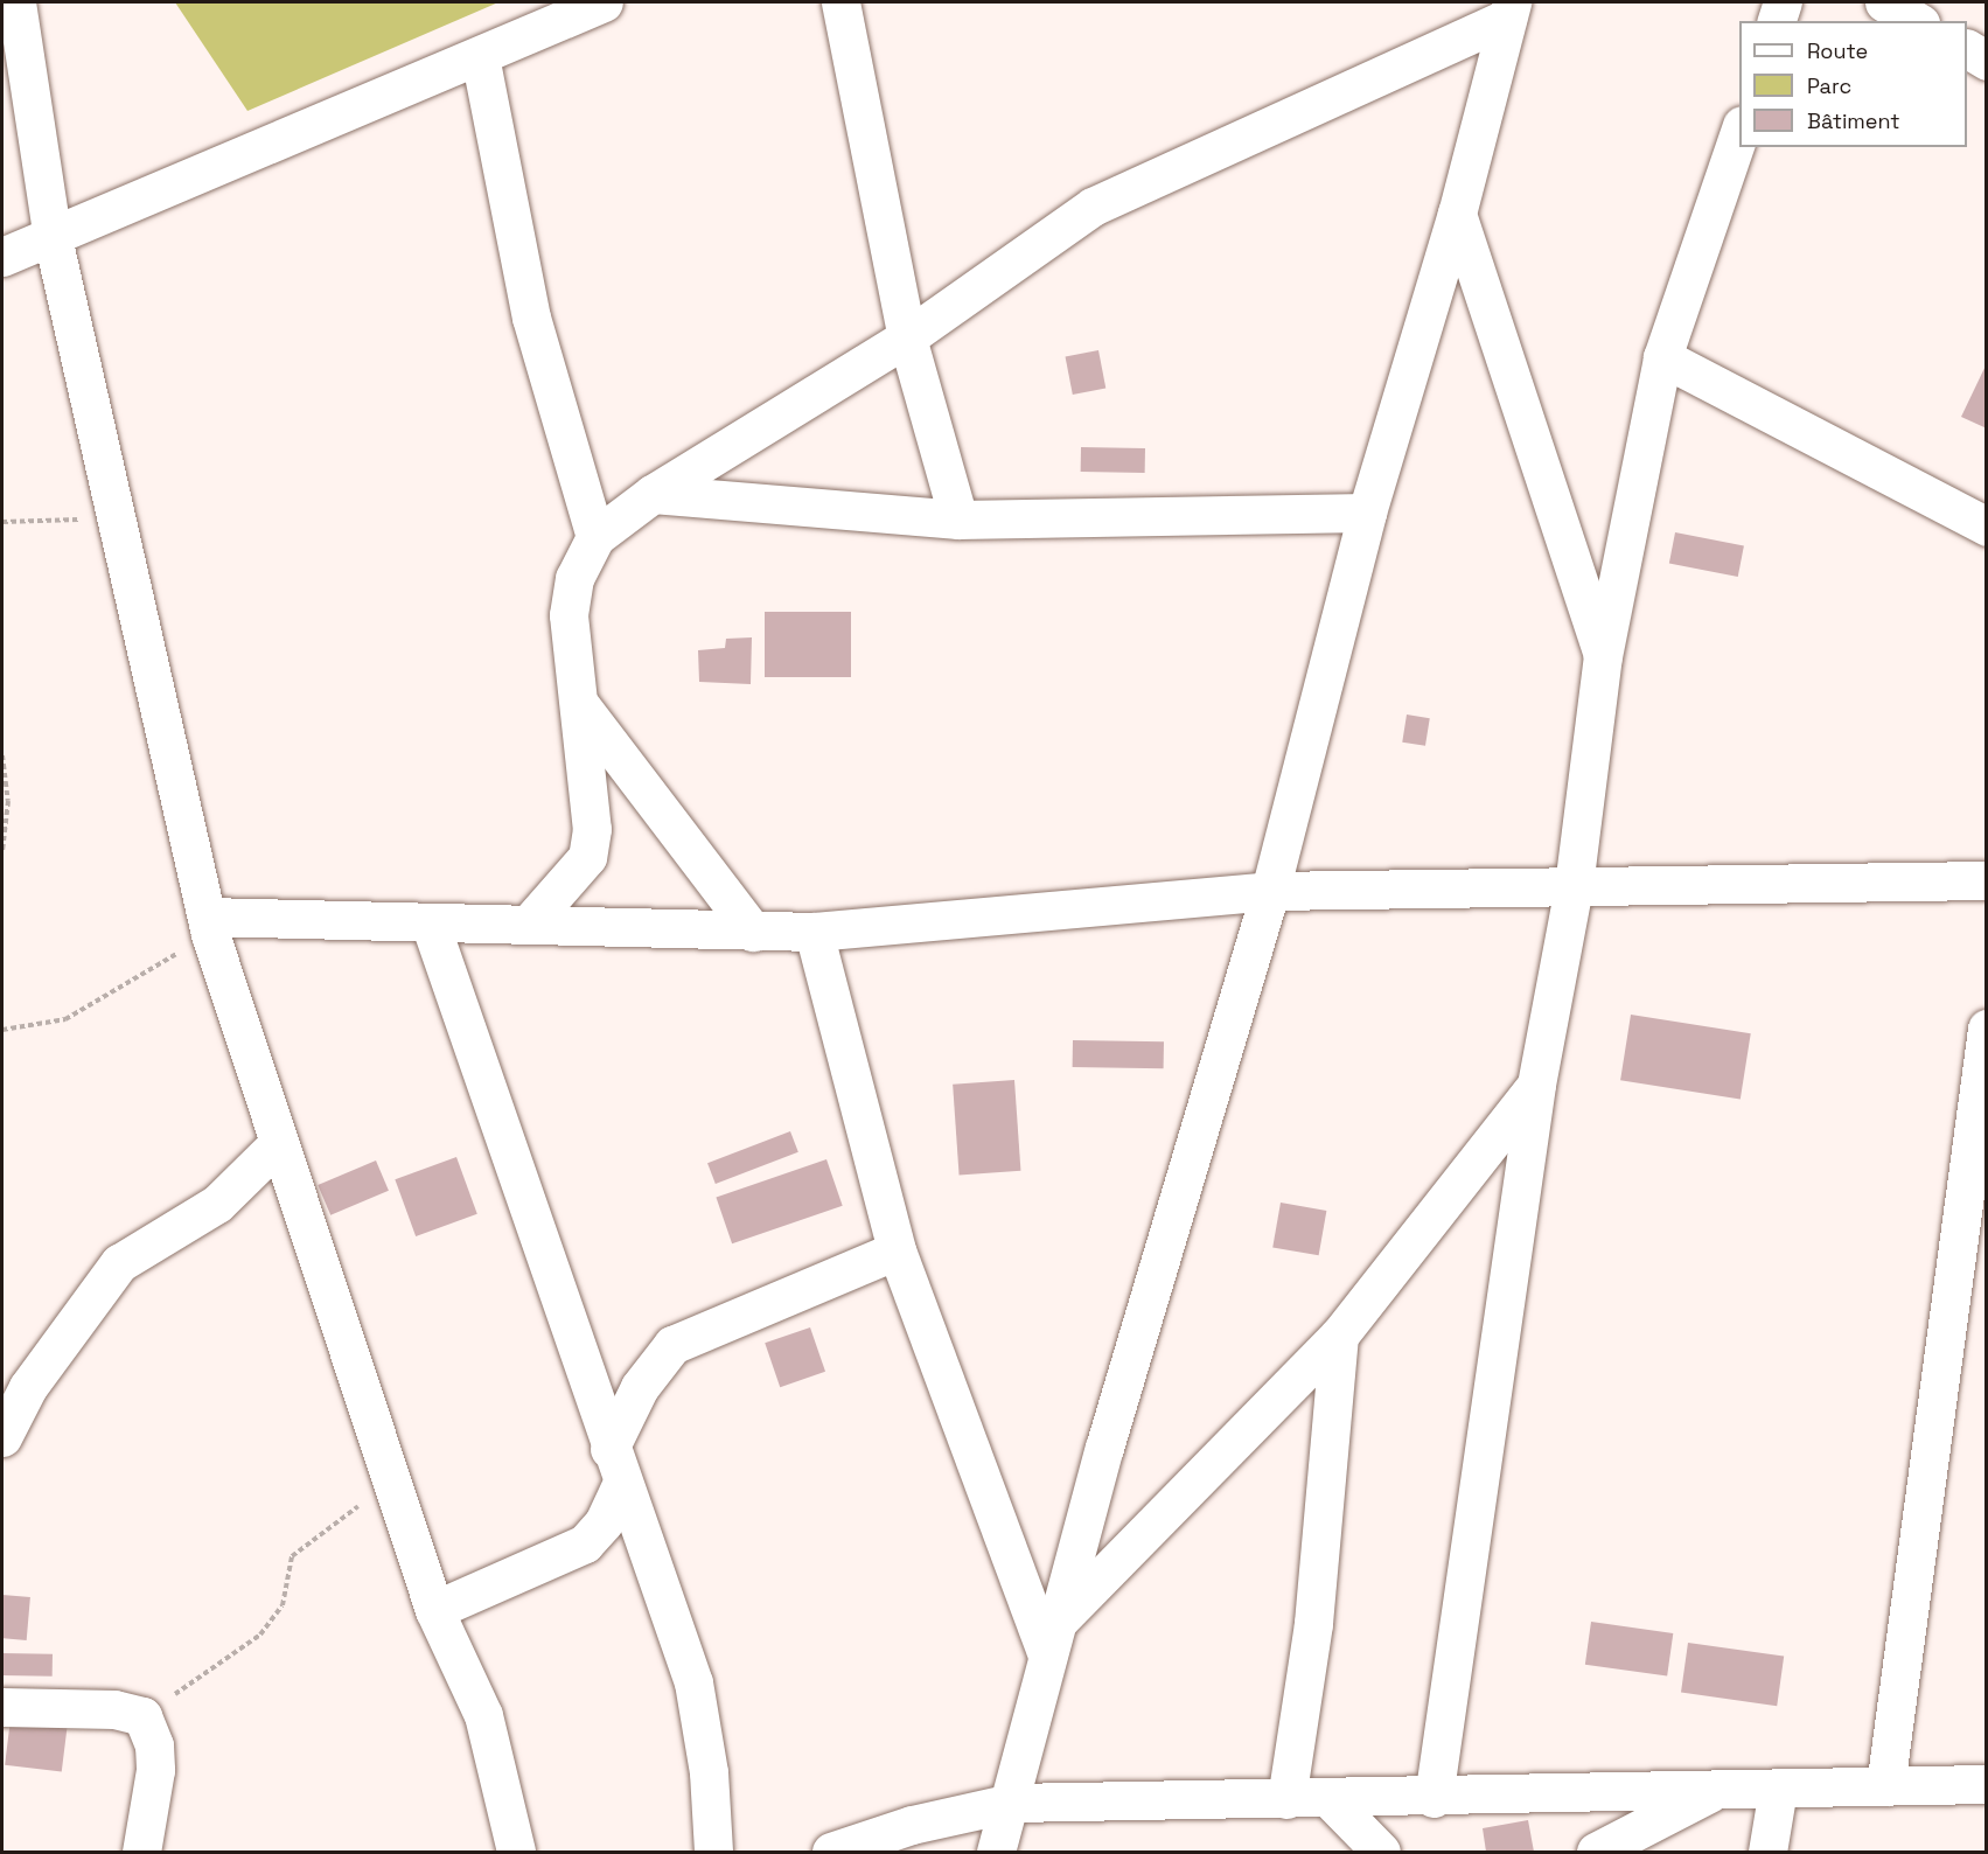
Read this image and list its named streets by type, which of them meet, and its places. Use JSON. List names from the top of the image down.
{
  "legend": ["Route", "Parc", "Bâtiment"]
}
